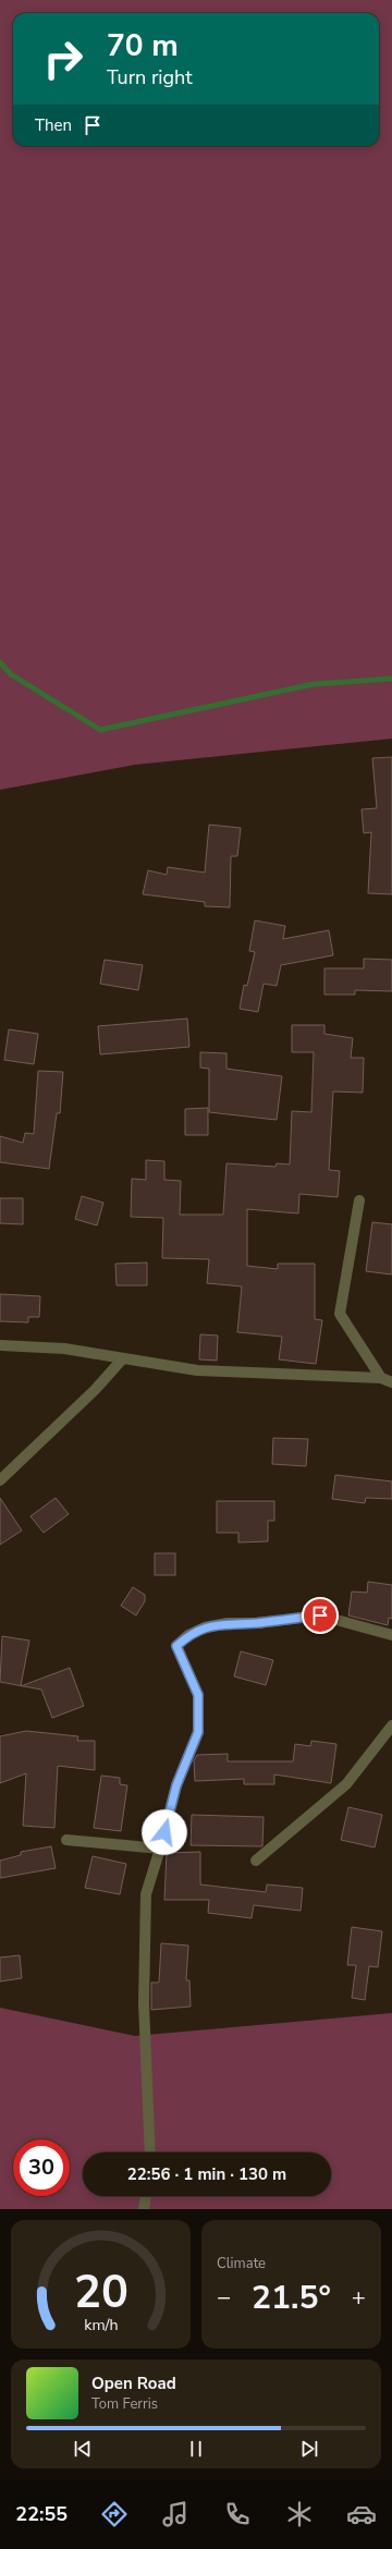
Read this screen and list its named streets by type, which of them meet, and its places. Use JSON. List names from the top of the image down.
{
  "page": {
    "turn": ["70 m", "Turn right"],
    "then": "Then",
    "limit": "30",
    "trip": "22:56 · 1 min · 130 m",
    "tile": "Climate",
    "heat": ["−", "21.5°", "+"],
    "song": ["Open Road", "Tom Ferris"],
    "tabs": "22:55",
    "gauge": ["20", "km/h"]
  }
}
